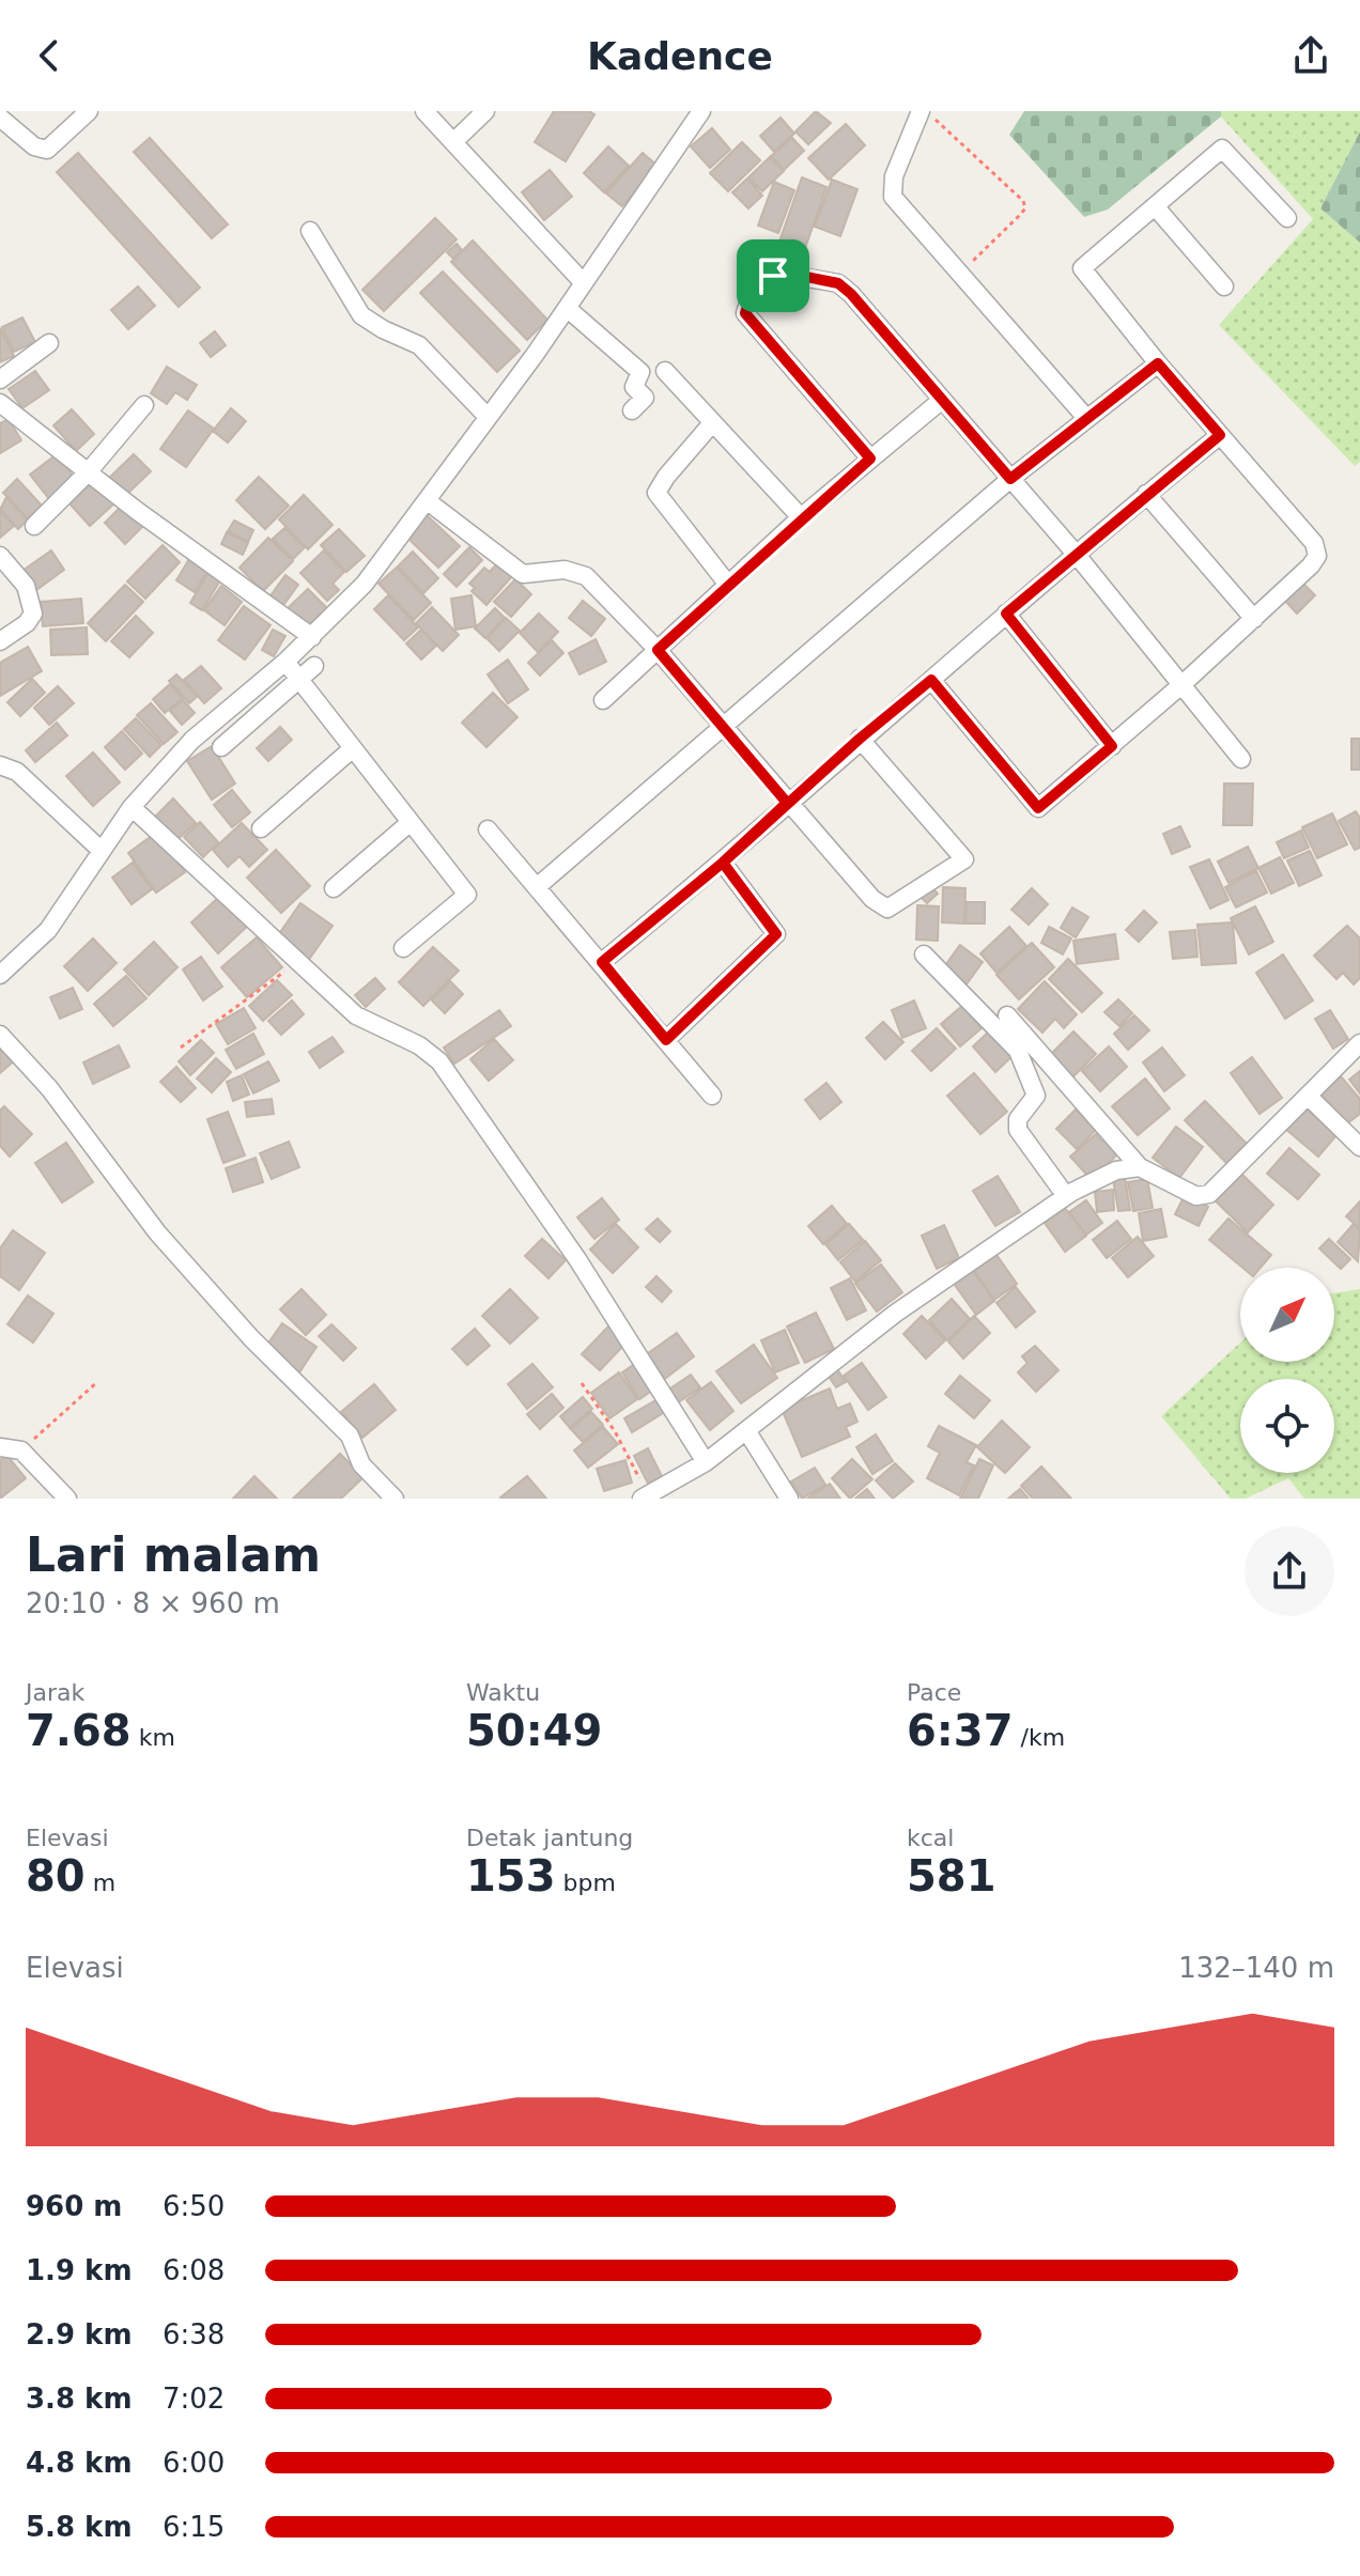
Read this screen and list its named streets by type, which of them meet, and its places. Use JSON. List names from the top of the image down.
{
  "north": "top right",
  "page": {
    "header": "Kadence",
    "heading": ["Lari malam", "20:10 · 8 × 960 m"],
    "stats": [
      ["Jarak", "7.68 km"],
      ["Waktu", "50:49"],
      ["Pace", "6:37 /km"],
      ["Elevasi", "80 m"],
      ["Detak jantung", "153 bpm"],
      ["kcal", "581"]
    ],
    "chart": ["Elevasi", "132–140 m"],
    "list": [
      {
        "name": "960 m",
        "note": "6:50"
      },
      {
        "name": "1.9 km",
        "note": "6:08"
      },
      {
        "name": "2.9 km",
        "note": "6:38"
      },
      {
        "name": "3.8 km",
        "note": "7:02"
      },
      {
        "name": "4.8 km",
        "note": "6:00"
      },
      {
        "name": "5.8 km",
        "note": "6:15"
      }
    ]
  }
}
